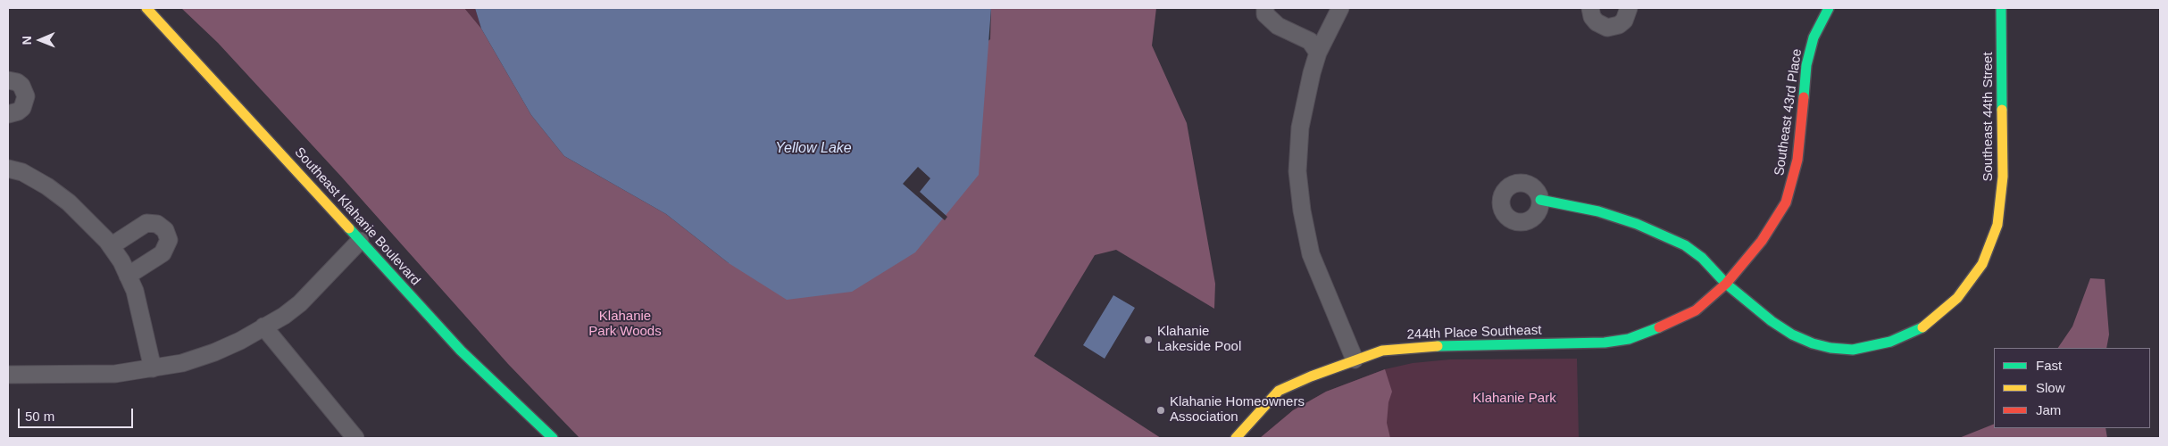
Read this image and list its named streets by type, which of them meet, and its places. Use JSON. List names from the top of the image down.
{
  "streets": {
    "street": [
      "Southeast 43rd Place",
      "Southeast 44th Street",
      "Southeast Klahanie Boulevard",
      "244th Place Southeast"
    ]
  },
  "crossings": [
    ["Southeast 43rd Place", "Southeast 44th Street"],
    ["Southeast 43rd Place", "244th Place Southeast"],
    ["Southeast 44th Street", "244th Place Southeast"]
  ],
  "water": ["Yellow Lake"],
  "parks": ["Klahanie Park Woods", "Klahanie Park"],
  "places": ["Klahanie Lakeside Pool", "Klahanie Homeowners Association"],
  "legend": ["Fast", "Slow", "Jam"],
  "scale_bar": "50 m",
  "north": "left"
}
